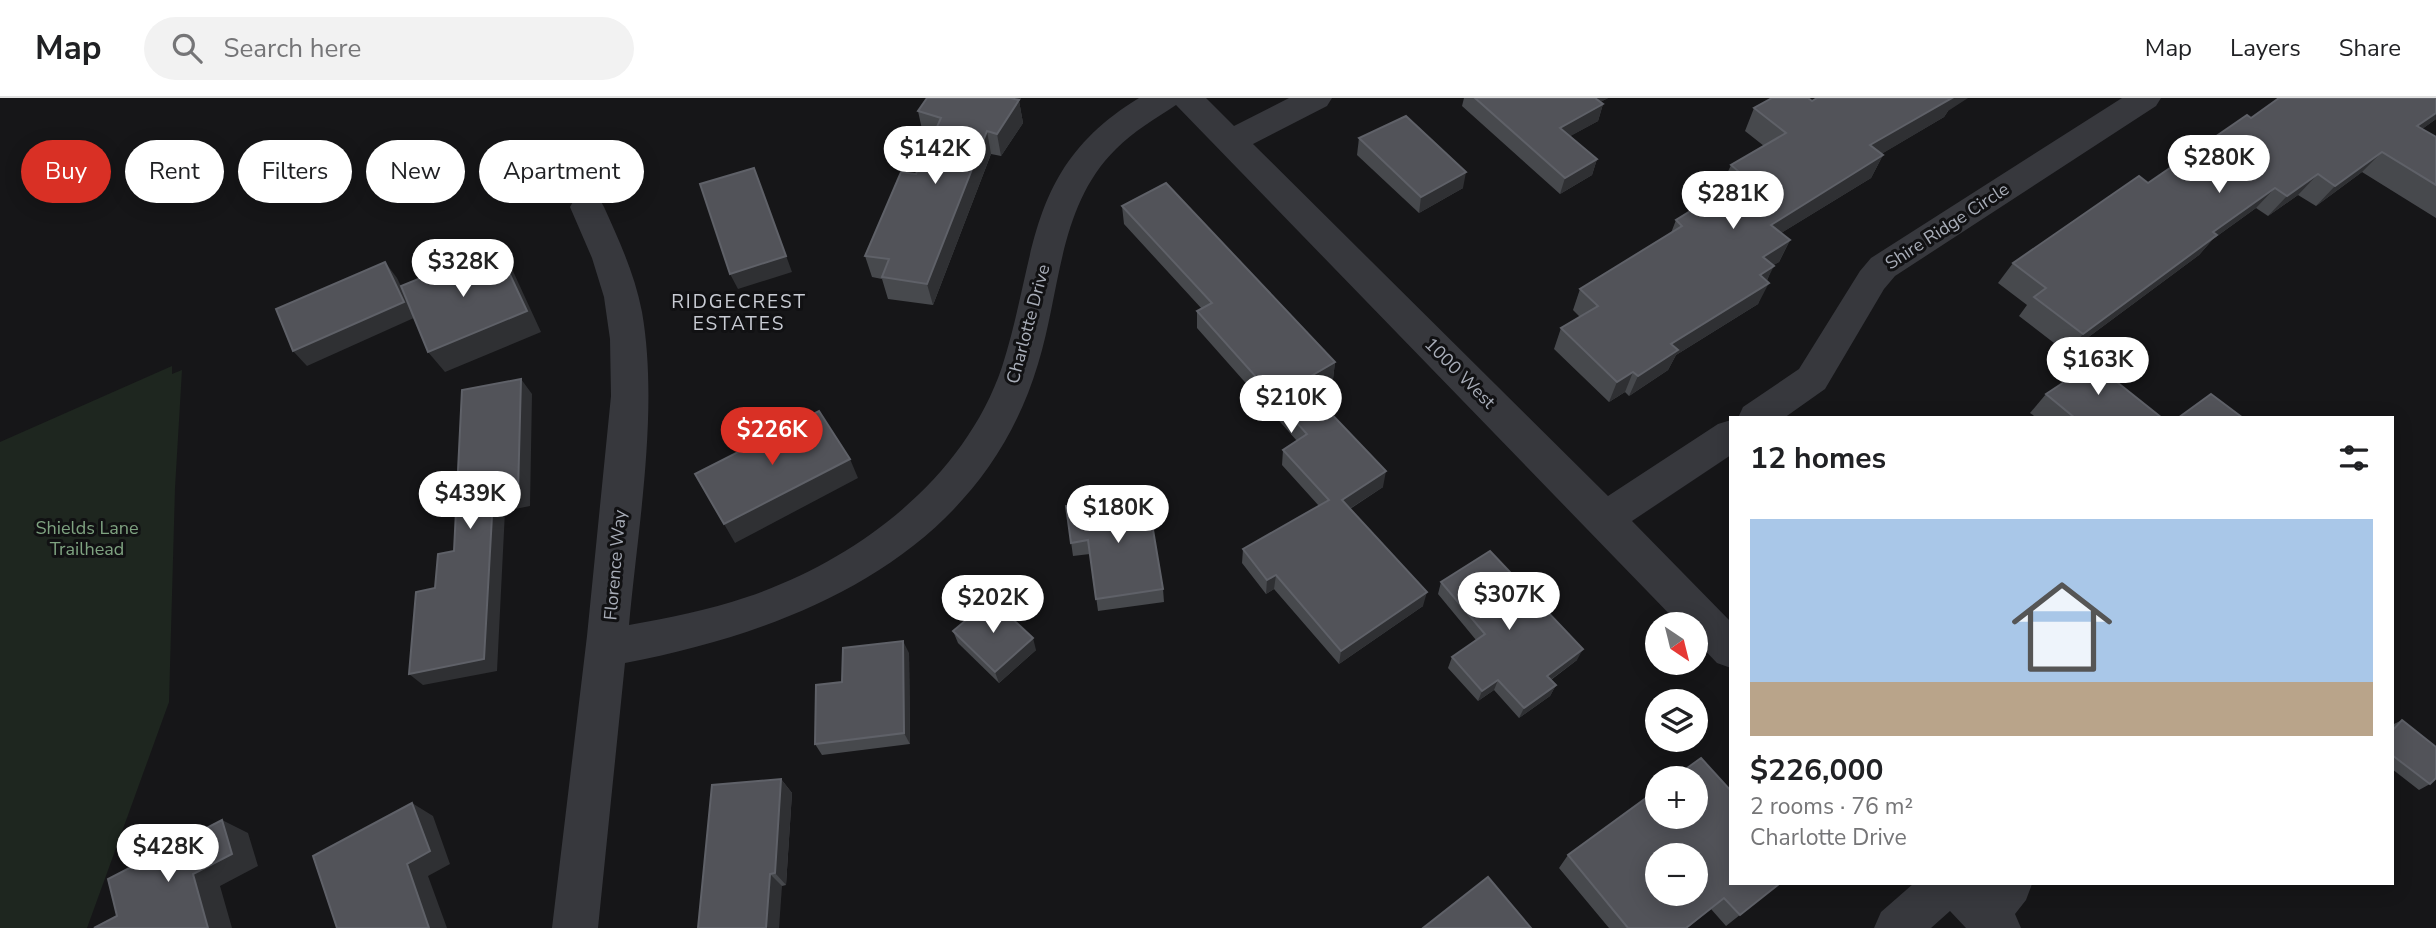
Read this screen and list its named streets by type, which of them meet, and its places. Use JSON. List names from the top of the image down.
{
  "streets": {
    "street": [
      "Shire Ridge Circle",
      "Charlotte Drive",
      "1000 West",
      "Florence Way"
    ]
  },
  "crossings": [
    ["Charlotte Drive", "Florence Way"]
  ],
  "districts": ["RIDGECREST ESTATES"],
  "parks": ["Shields Lane Trailhead"],
  "north": "bottom right",
  "page": {
    "header": "Map",
    "search": "Search here",
    "nav": ["Map", "Layers", "Share"],
    "price": [
      "$142K",
      "$280K",
      "$281K",
      "$328K",
      "$163K",
      "$210K",
      "$226K",
      "$439K",
      "$180K",
      "$307K",
      "$202K",
      "$428K"
    ],
    "chip": [
      "Buy",
      "Rent",
      "Filters",
      "New",
      "Apartment"
    ],
    "heading": "12 homes",
    "list": [
      {
        "name": "$226,000",
        "note": "2 rooms · 76 m² · Charlotte Drive"
      }
    ],
    "map_buttons": ["+", "−"]
  }
}
